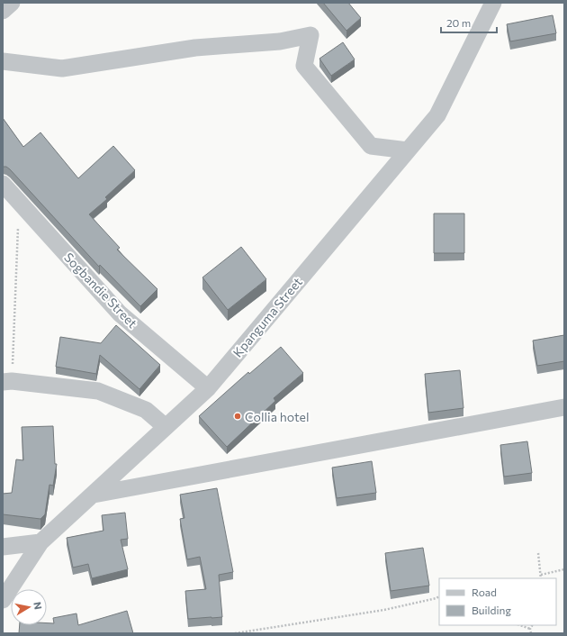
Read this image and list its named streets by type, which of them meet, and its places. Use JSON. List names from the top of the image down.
{
  "streets": {
    "street": ["Sogbandie Street", "Kpanguma Street"]
  },
  "crossings": [
    ["Sogbandie Street", "Kpanguma Street"]
  ],
  "places": ["Collia hotel"],
  "legend": ["Road", "Building"],
  "scale_bar": "20 m",
  "north": "right"
}
